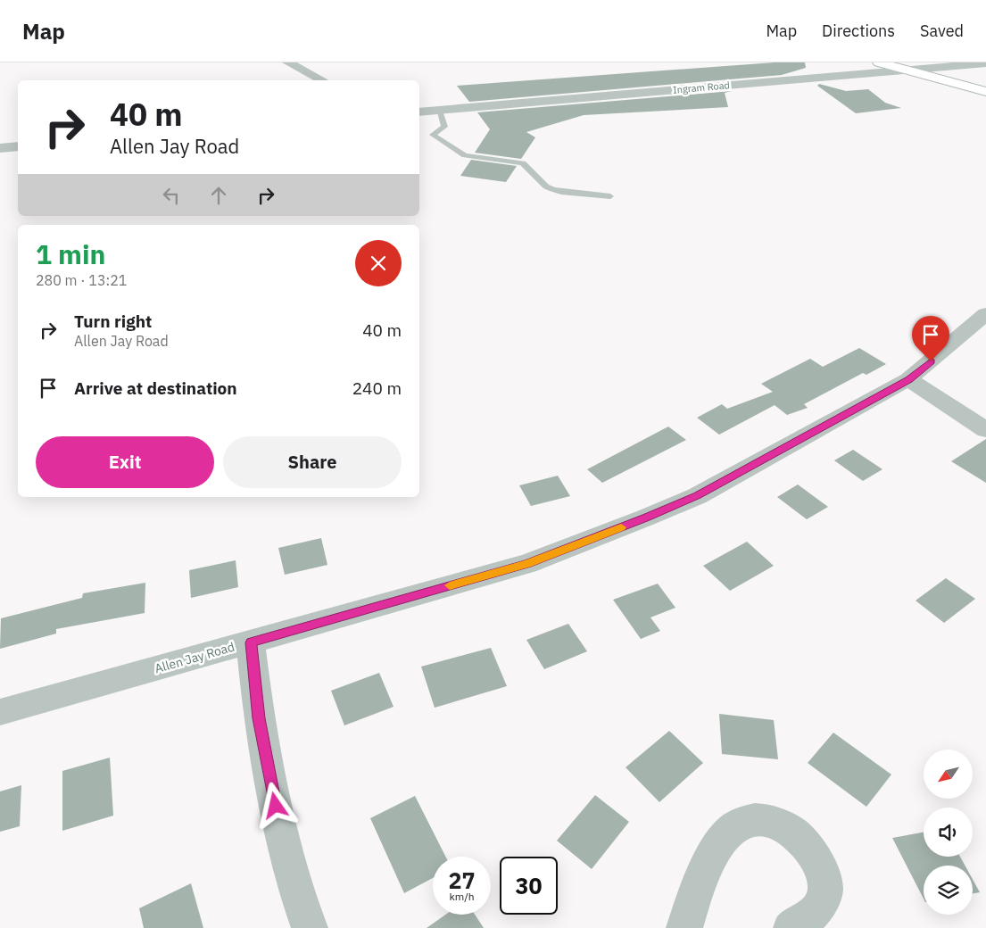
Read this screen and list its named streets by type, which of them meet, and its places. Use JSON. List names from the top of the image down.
{
  "streets": {
    "street": ["Ingram Road", "Allen Jay Road"]
  },
  "north": "bottom left",
  "page": {
    "header": "Map",
    "nav": ["Map", "Directions", "Saved"],
    "turn": ["40 m", "Allen Jay Road"],
    "heading": ["1 min", "280 m · 13:21"],
    "list": [
      {
        "name": "Turn right",
        "note": "Allen Jay Road",
        "value": "40 m"
      },
      {
        "name": "Arrive at destination",
        "value": "240 m"
      }
    ],
    "buttons": ["Exit", "Share"],
    "speed": "27 km/h",
    "limit": "30"
  }
}
